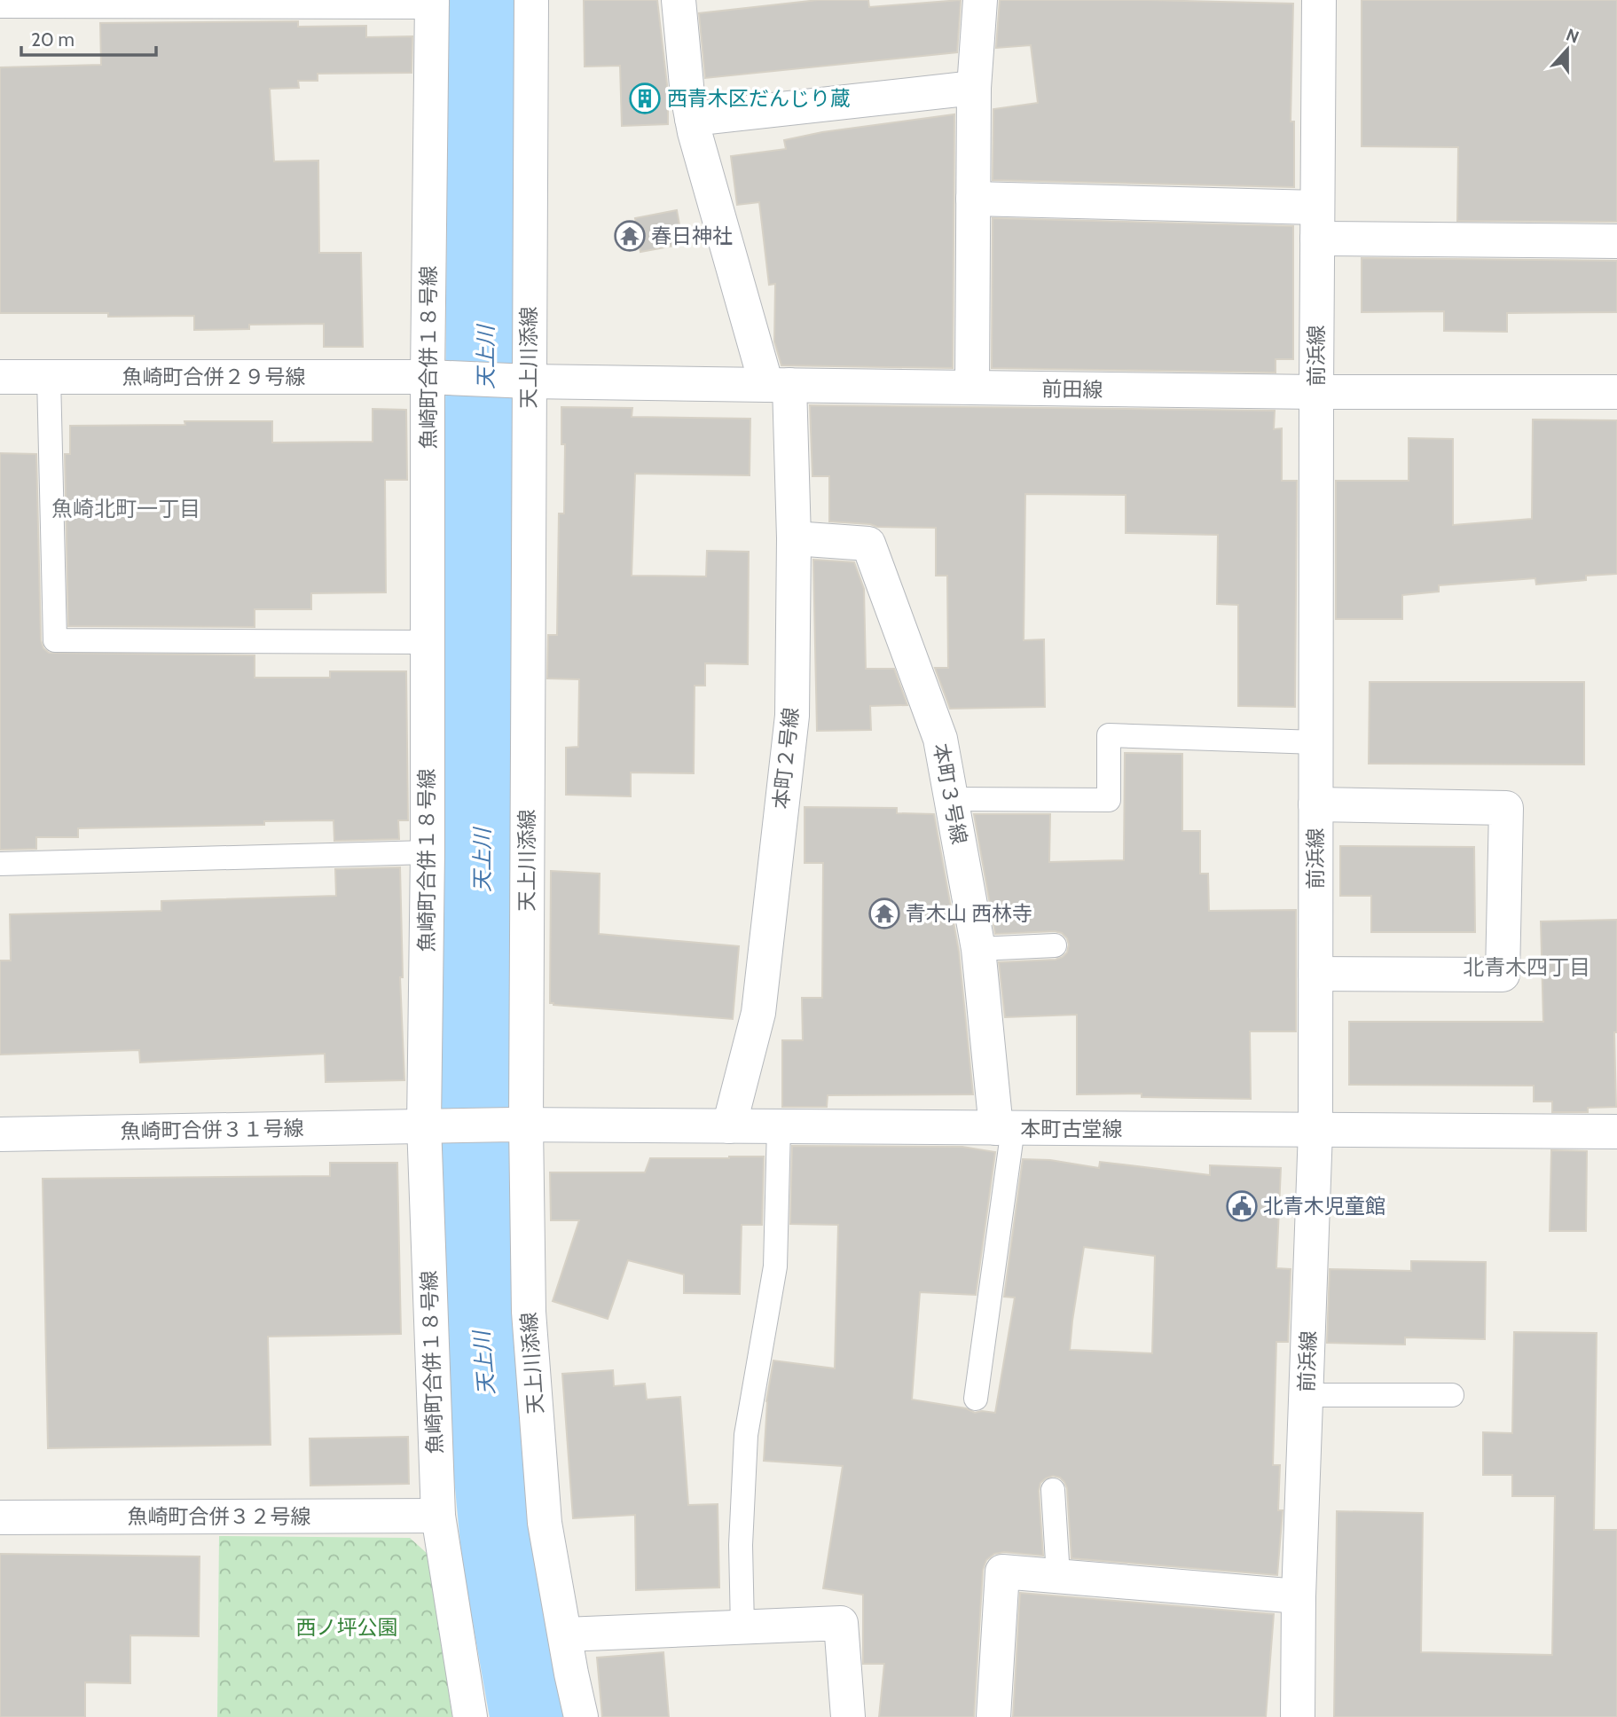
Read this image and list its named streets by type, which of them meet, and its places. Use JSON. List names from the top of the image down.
{
  "streets": {
    "street": [
      "前浜線",
      "魚崎町合併１８号線",
      "天上川添線",
      "魚崎町合併２９号線",
      "前田線",
      "本町２号線",
      "本町３号線",
      "本町古堂線",
      "魚崎町合併３１号線",
      "魚崎町合併３２号線"
    ]
  },
  "crossings": [
    ["前浜線", "前田線"],
    ["前浜線", "本町古堂線"],
    ["魚崎町合併１８号線", "魚崎町合併２９号線"],
    ["魚崎町合併１８号線", "魚崎町合併３１号線"],
    ["魚崎町合併１８号線", "魚崎町合併３２号線"],
    ["天上川添線", "魚崎町合併２９号線"],
    ["天上川添線", "前田線"],
    ["天上川添線", "本町古堂線"],
    ["天上川添線", "魚崎町合併３１号線"],
    ["魚崎町合併２９号線", "前田線"],
    ["前田線", "本町２号線"],
    ["本町２号線", "本町３号線"],
    ["本町２号線", "本町古堂線"],
    ["本町３号線", "本町古堂線"],
    ["本町古堂線", "魚崎町合併３１号線"]
  ],
  "districts": ["魚崎北町一丁目", "北青木四丁目"],
  "water": ["天上川"],
  "parks": ["西ノ坪公園"],
  "places": {
    "building": ["西青木区だんじり蔵"],
    "temple": ["春日神社", "青木山 西林寺"],
    "public building": ["北青木児童館"]
  },
  "scale_bar": "20 m",
  "north": "top"
}
